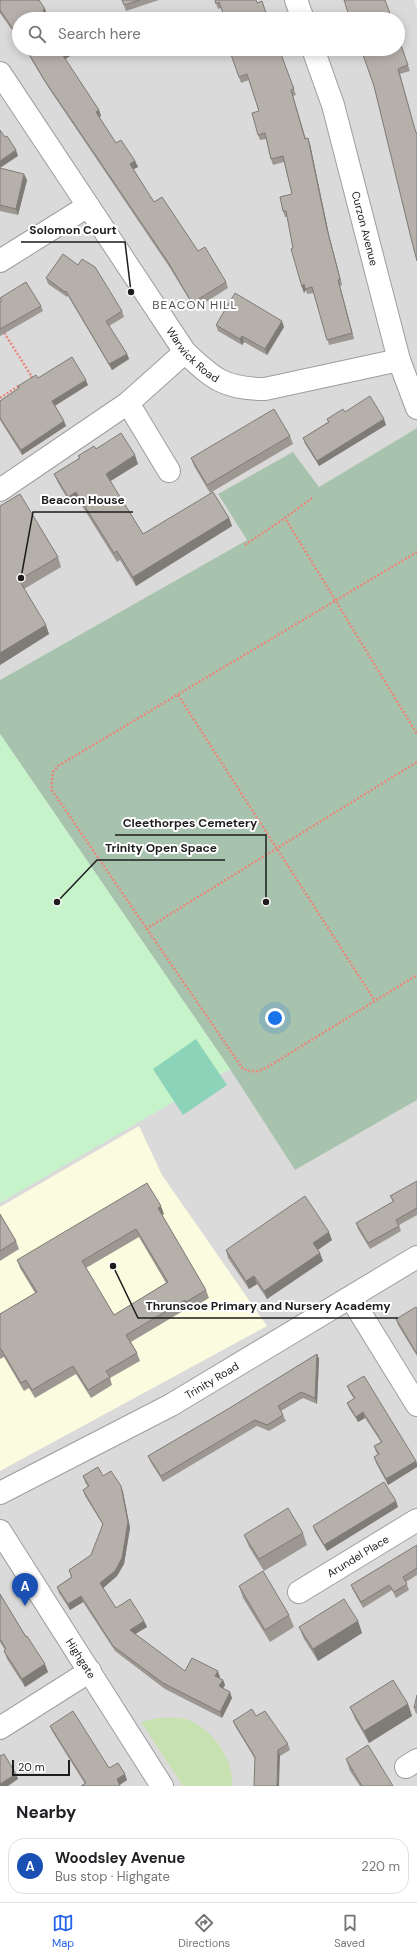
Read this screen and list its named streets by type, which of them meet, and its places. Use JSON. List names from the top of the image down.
{
  "streets": {
    "street": [
      "Curzon Avenue",
      "Warwick Road",
      "Trinity Road",
      "Arundel Place",
      "Highgate"
    ]
  },
  "crossings": [
    ["Curzon Avenue", "Warwick Road"]
  ],
  "districts": ["BEACON HILL"],
  "places": [
    "Solomon Court",
    "Beacon House",
    "Trinity Open Space",
    "Cleethorpes Cemetery",
    "Thrunscoe Primary and Nursery Academy"
  ],
  "scale_bar": "20 m",
  "page": {
    "search": "Search here",
    "pins": "A",
    "scale": "20 m",
    "heading": "Nearby",
    "list": [
      {
        "mark": "A",
        "name": "Woodsley Avenue",
        "note": "Bus stop · Highgate",
        "value": "220 m"
      }
    ],
    "nav": ["Map", "Directions", "Saved"]
  }
}
